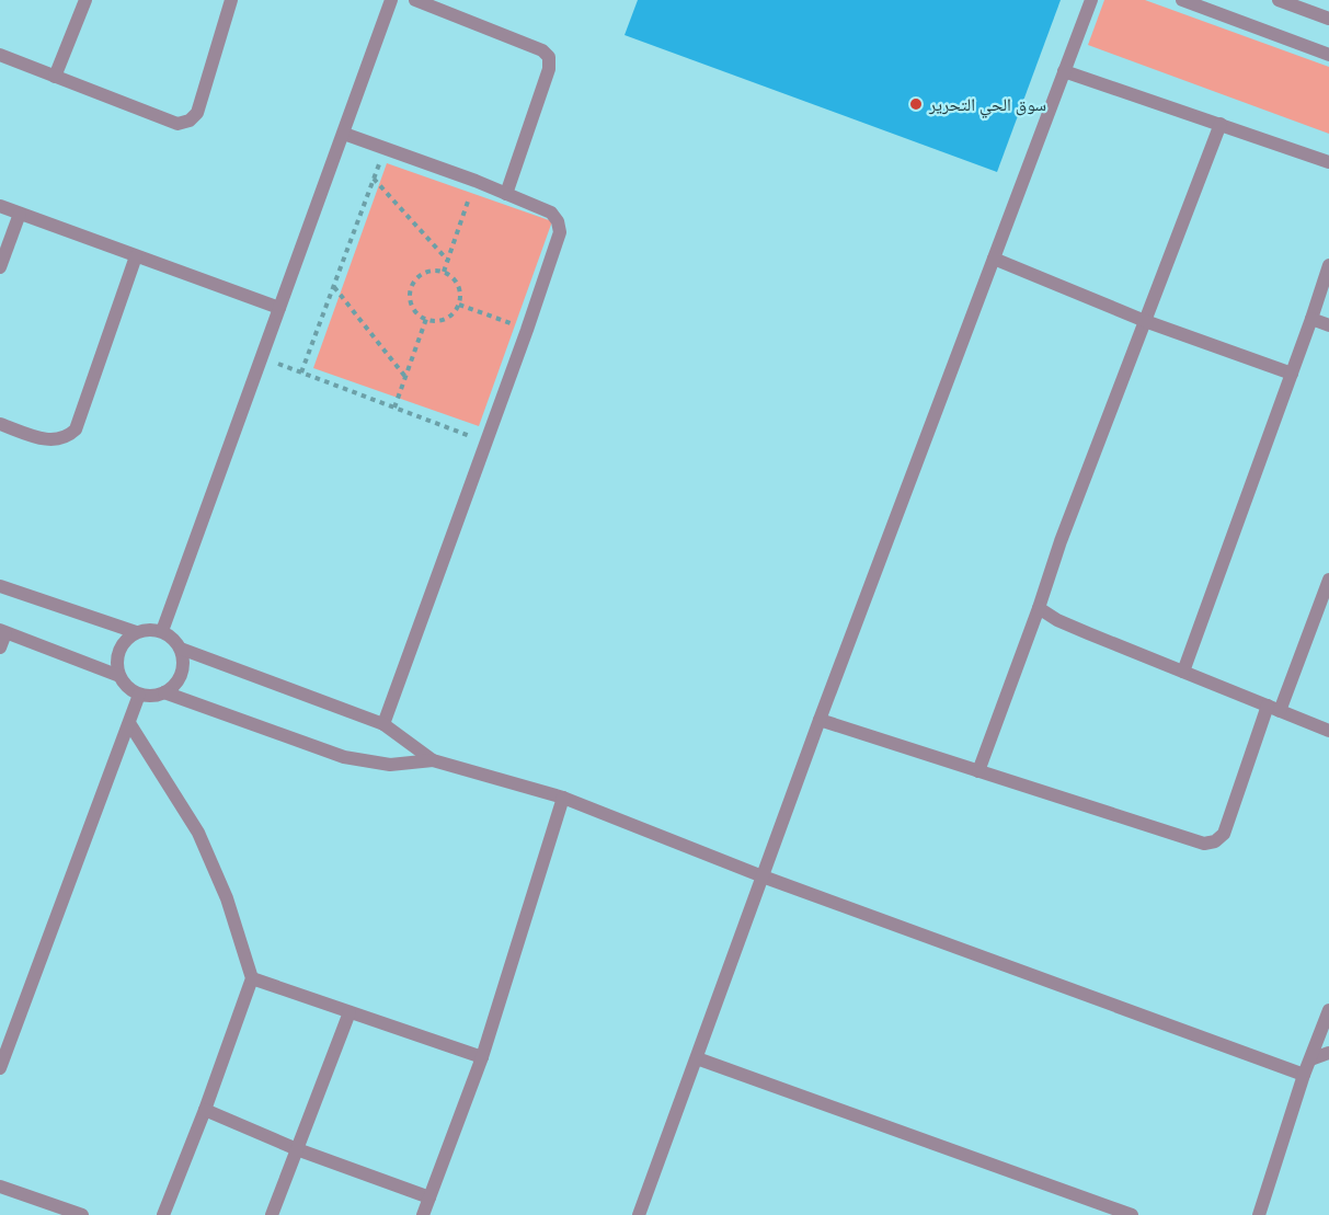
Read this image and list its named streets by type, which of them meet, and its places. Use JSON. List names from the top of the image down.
{
  "places": ["سوق الحي التحرير"]
}
